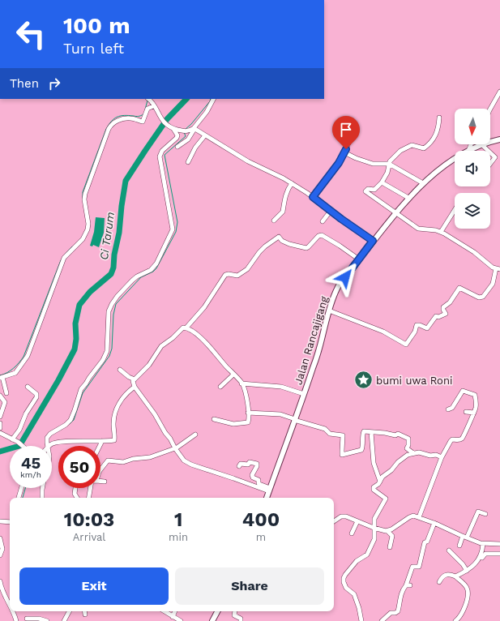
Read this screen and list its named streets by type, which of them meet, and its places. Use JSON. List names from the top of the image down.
{
  "streets": {
    "main road": ["Jalan Rancajigang"]
  },
  "water": ["Ci Tarum"],
  "places": {
    "place": ["bumi uwa Roni"]
  },
  "north": "bottom",
  "page": {
    "turn": ["100 m", "Turn left"],
    "then": "Then",
    "speed": "45 km/h",
    "limit": "50",
    "eta": [
      "10:03",
      "Arrival",
      "1",
      "min",
      "400",
      "m"
    ],
    "buttons": ["Exit", "Share"]
  }
}
